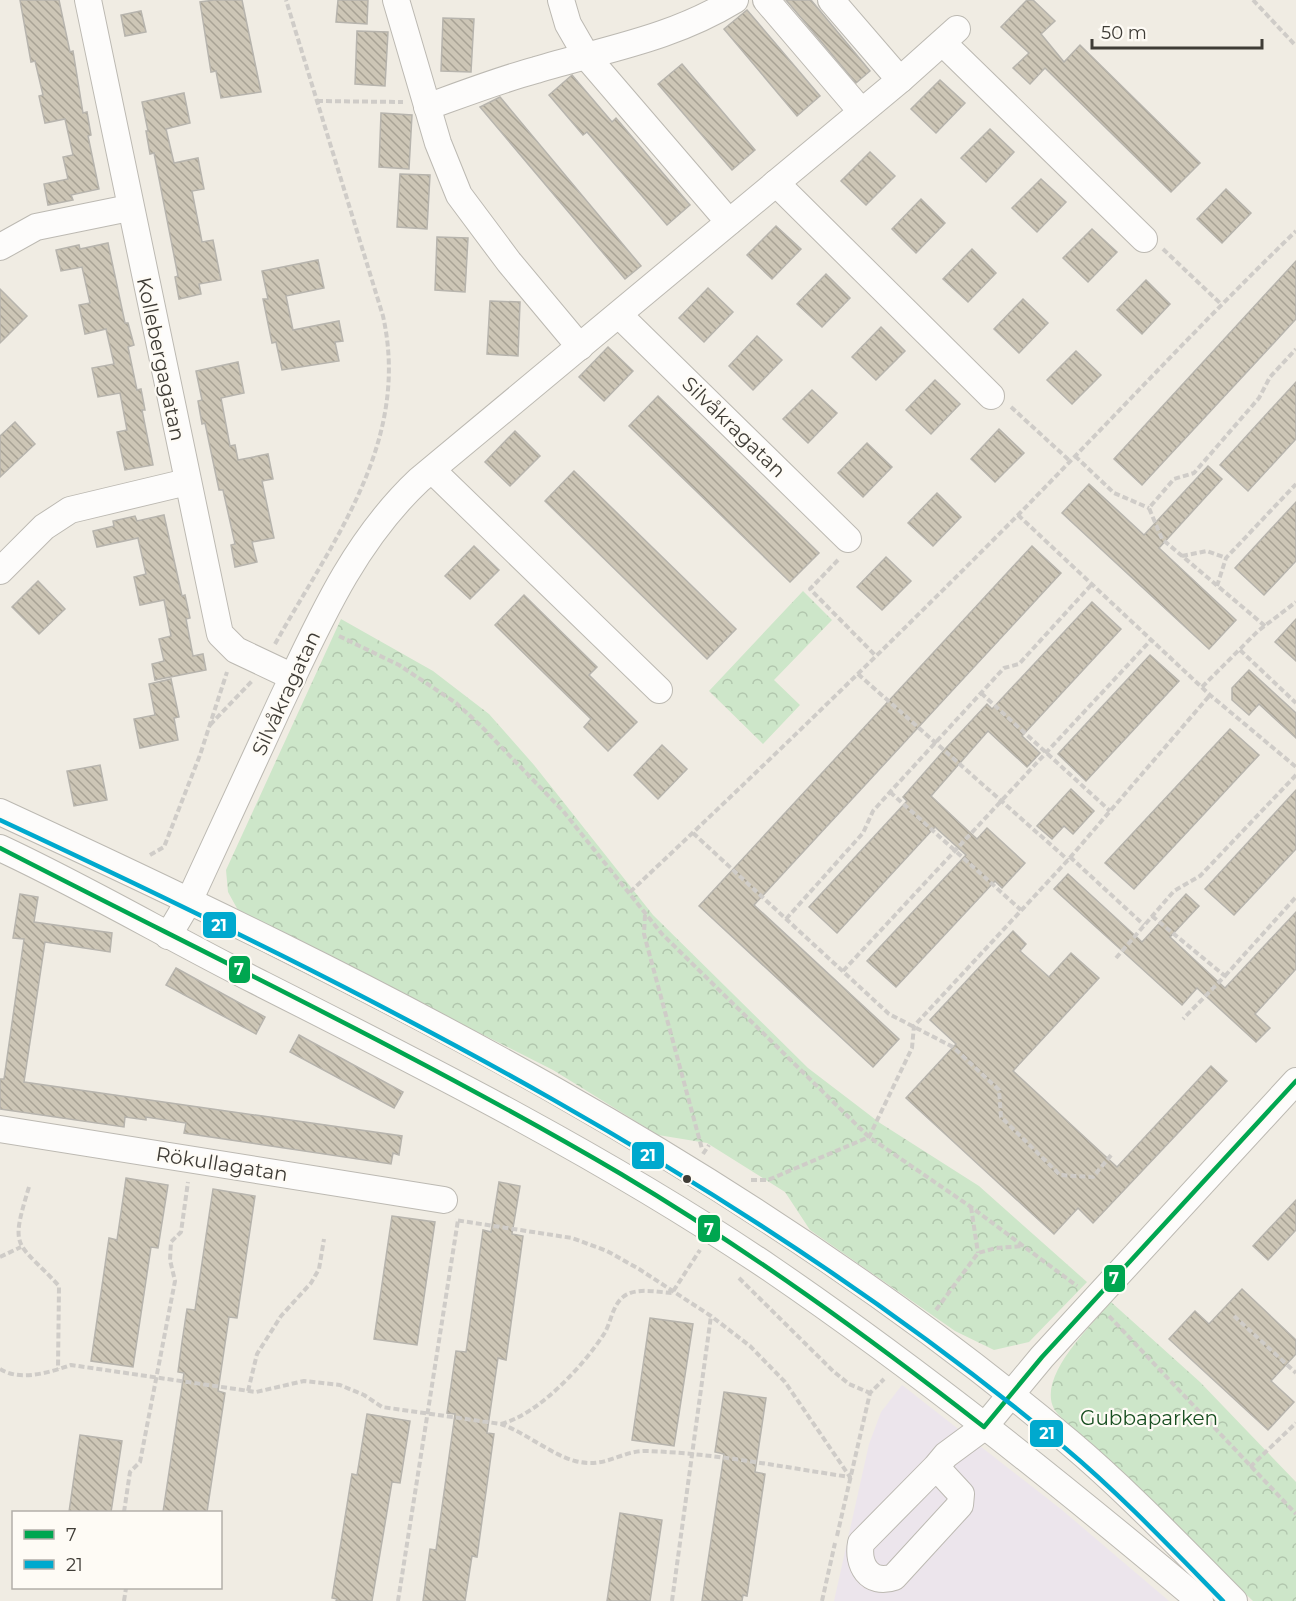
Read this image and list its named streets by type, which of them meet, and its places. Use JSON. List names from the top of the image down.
{
  "streets": {
    "street": ["Kollebergagatan", "Silvåkragatan", "Rökullagatan"]
  },
  "crossings": [
    ["Kollebergagatan", "Silvåkragatan"]
  ],
  "parks": ["Gubbaparken"],
  "lines": ["transit line 21", "transit line 7"],
  "legend": ["7", "21"],
  "scale_bar": "50 m"
}
